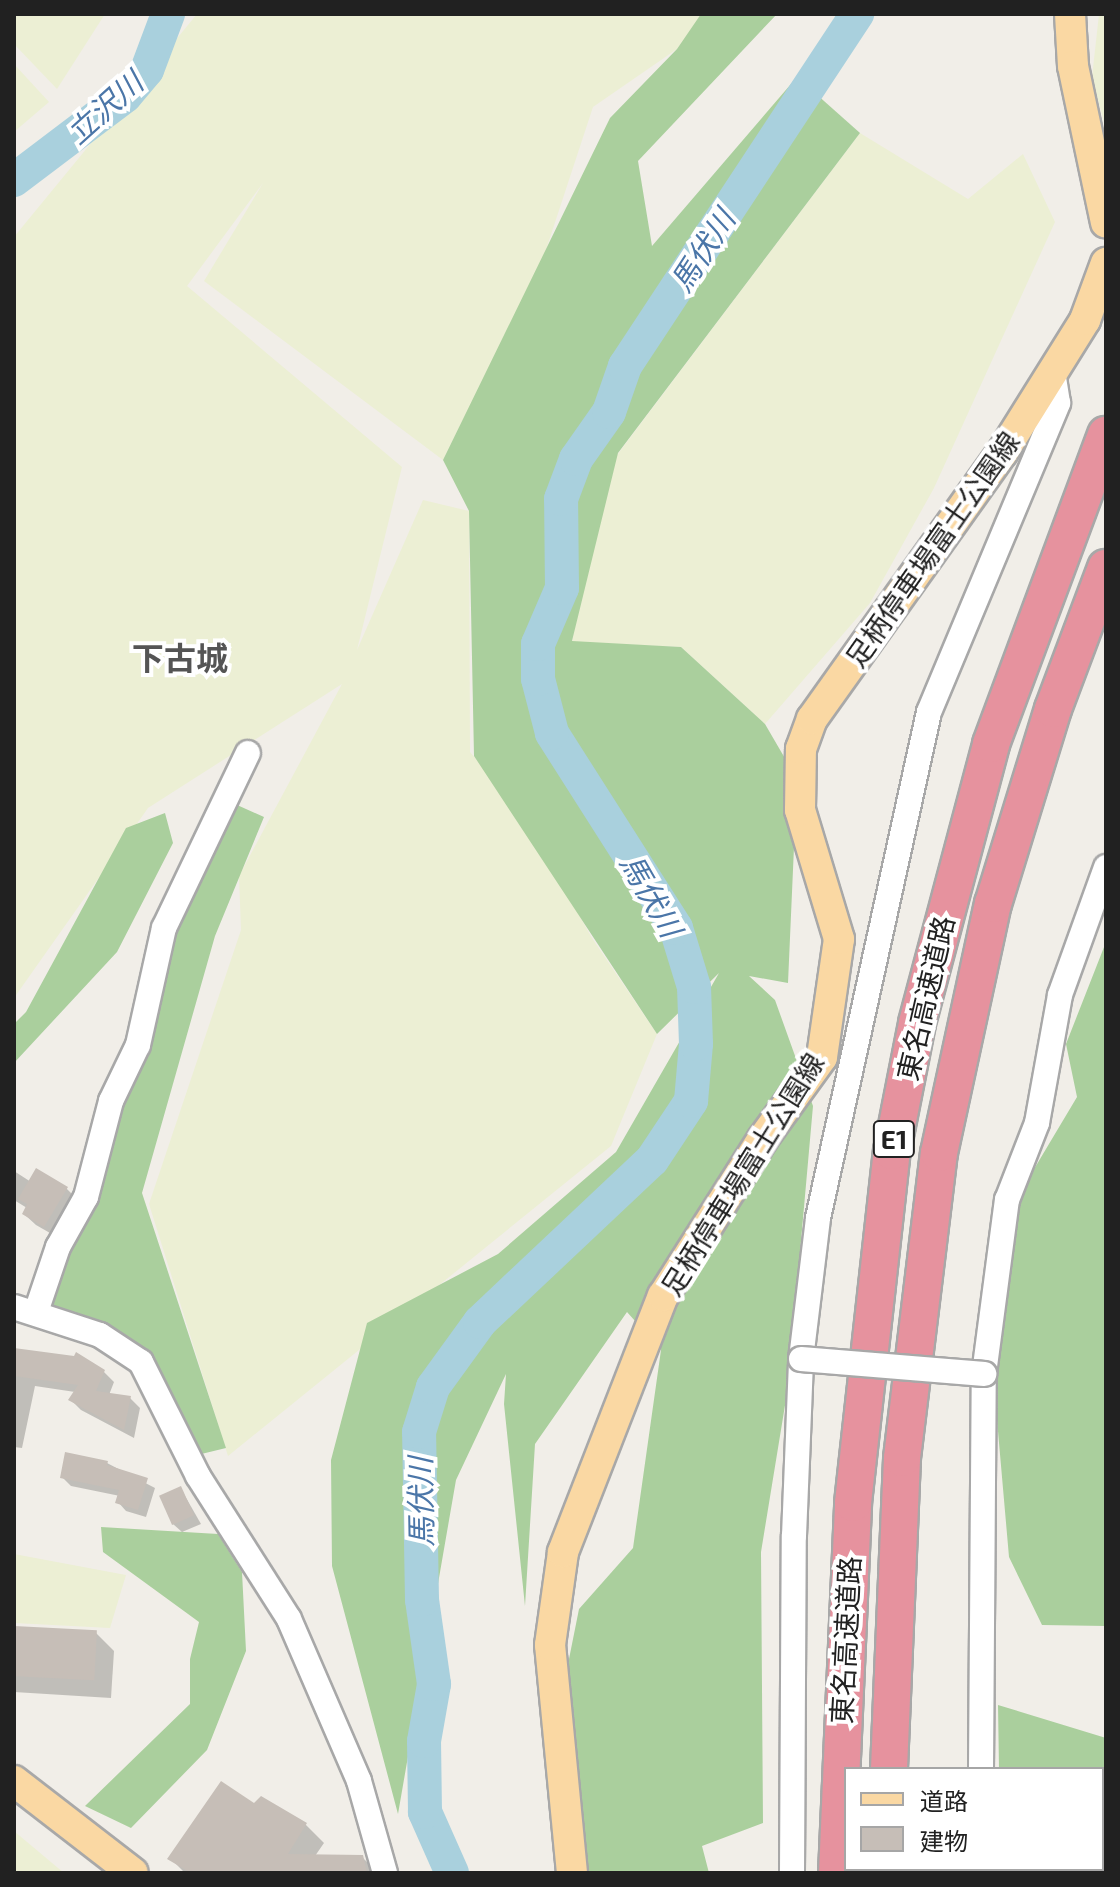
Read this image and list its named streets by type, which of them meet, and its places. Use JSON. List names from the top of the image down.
{
  "streets": {
    "highway": ["東名高速道路", "E1"],
    "main road": ["足柄停車場富士公園線"]
  },
  "districts": ["下古城"],
  "water": ["立沢川", "馬伏川"],
  "legend": ["道路", "建物"]
}
